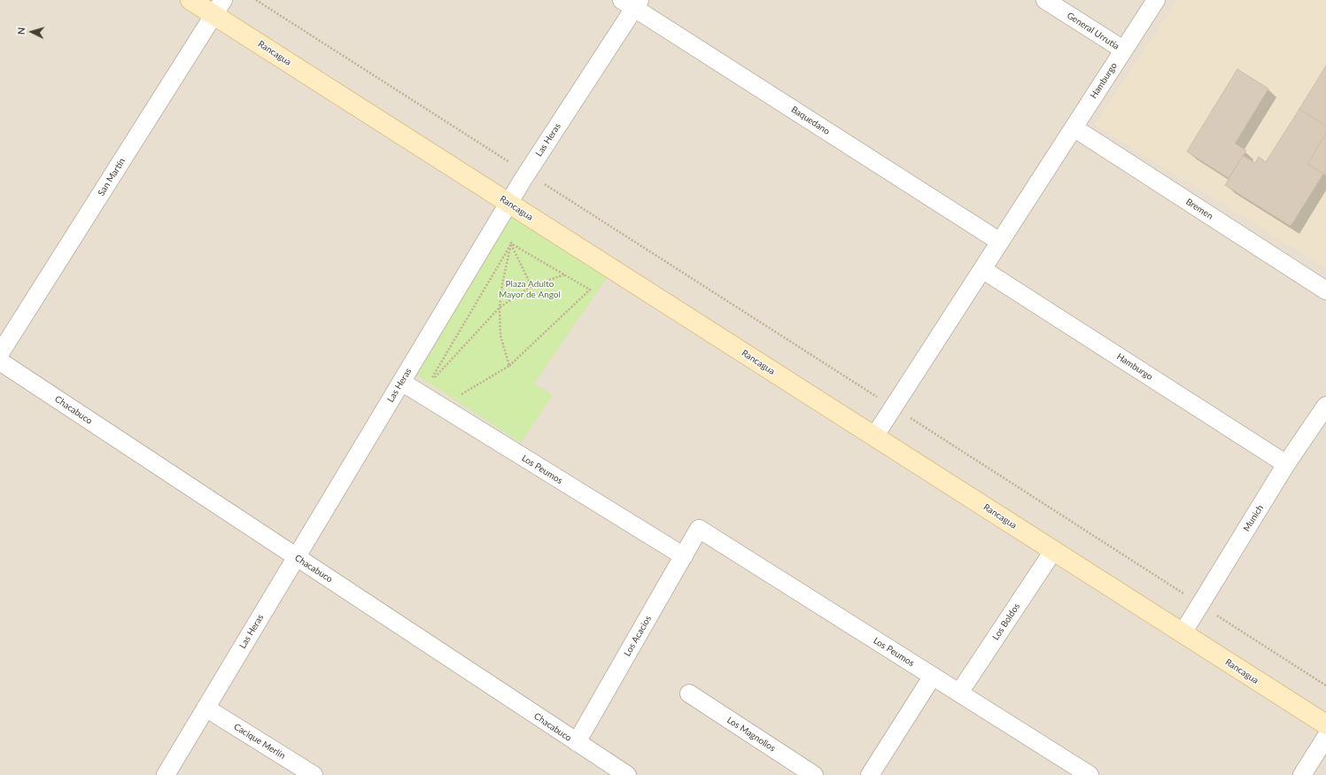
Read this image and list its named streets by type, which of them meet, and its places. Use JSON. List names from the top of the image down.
{
  "streets": {
    "main road": ["Rancagua"],
    "street": [
      "General Urrutia",
      "Hamburgo",
      "Baquedano",
      "Las Heras",
      "San Martín",
      "Bremen",
      "Chacabuco",
      "Los Peumos",
      "Munich",
      "Los Boldos",
      "Los Acacios",
      "Los Magnolios",
      "Cacique Merlín"
    ]
  },
  "crossings": [
    ["General Urrutia", "Hamburgo"],
    ["Rancagua", "Hamburgo"],
    ["Rancagua", "Las Heras"],
    ["Rancagua", "San Martín"],
    ["Rancagua", "Munich"],
    ["Rancagua", "Los Boldos"],
    ["Hamburgo", "Baquedano"],
    ["Hamburgo", "Bremen"],
    ["Hamburgo", "Munich"],
    ["Baquedano", "Las Heras"],
    ["Las Heras", "Chacabuco"],
    ["Las Heras", "Los Peumos"],
    ["Las Heras", "Cacique Merlín"],
    ["Chacabuco", "Los Acacios"],
    ["Los Peumos", "Los Boldos"],
    ["Los Peumos", "Los Acacios"]
  ],
  "parks": ["Plaza Adulto Mayor de Angol"],
  "north": "left"
}
